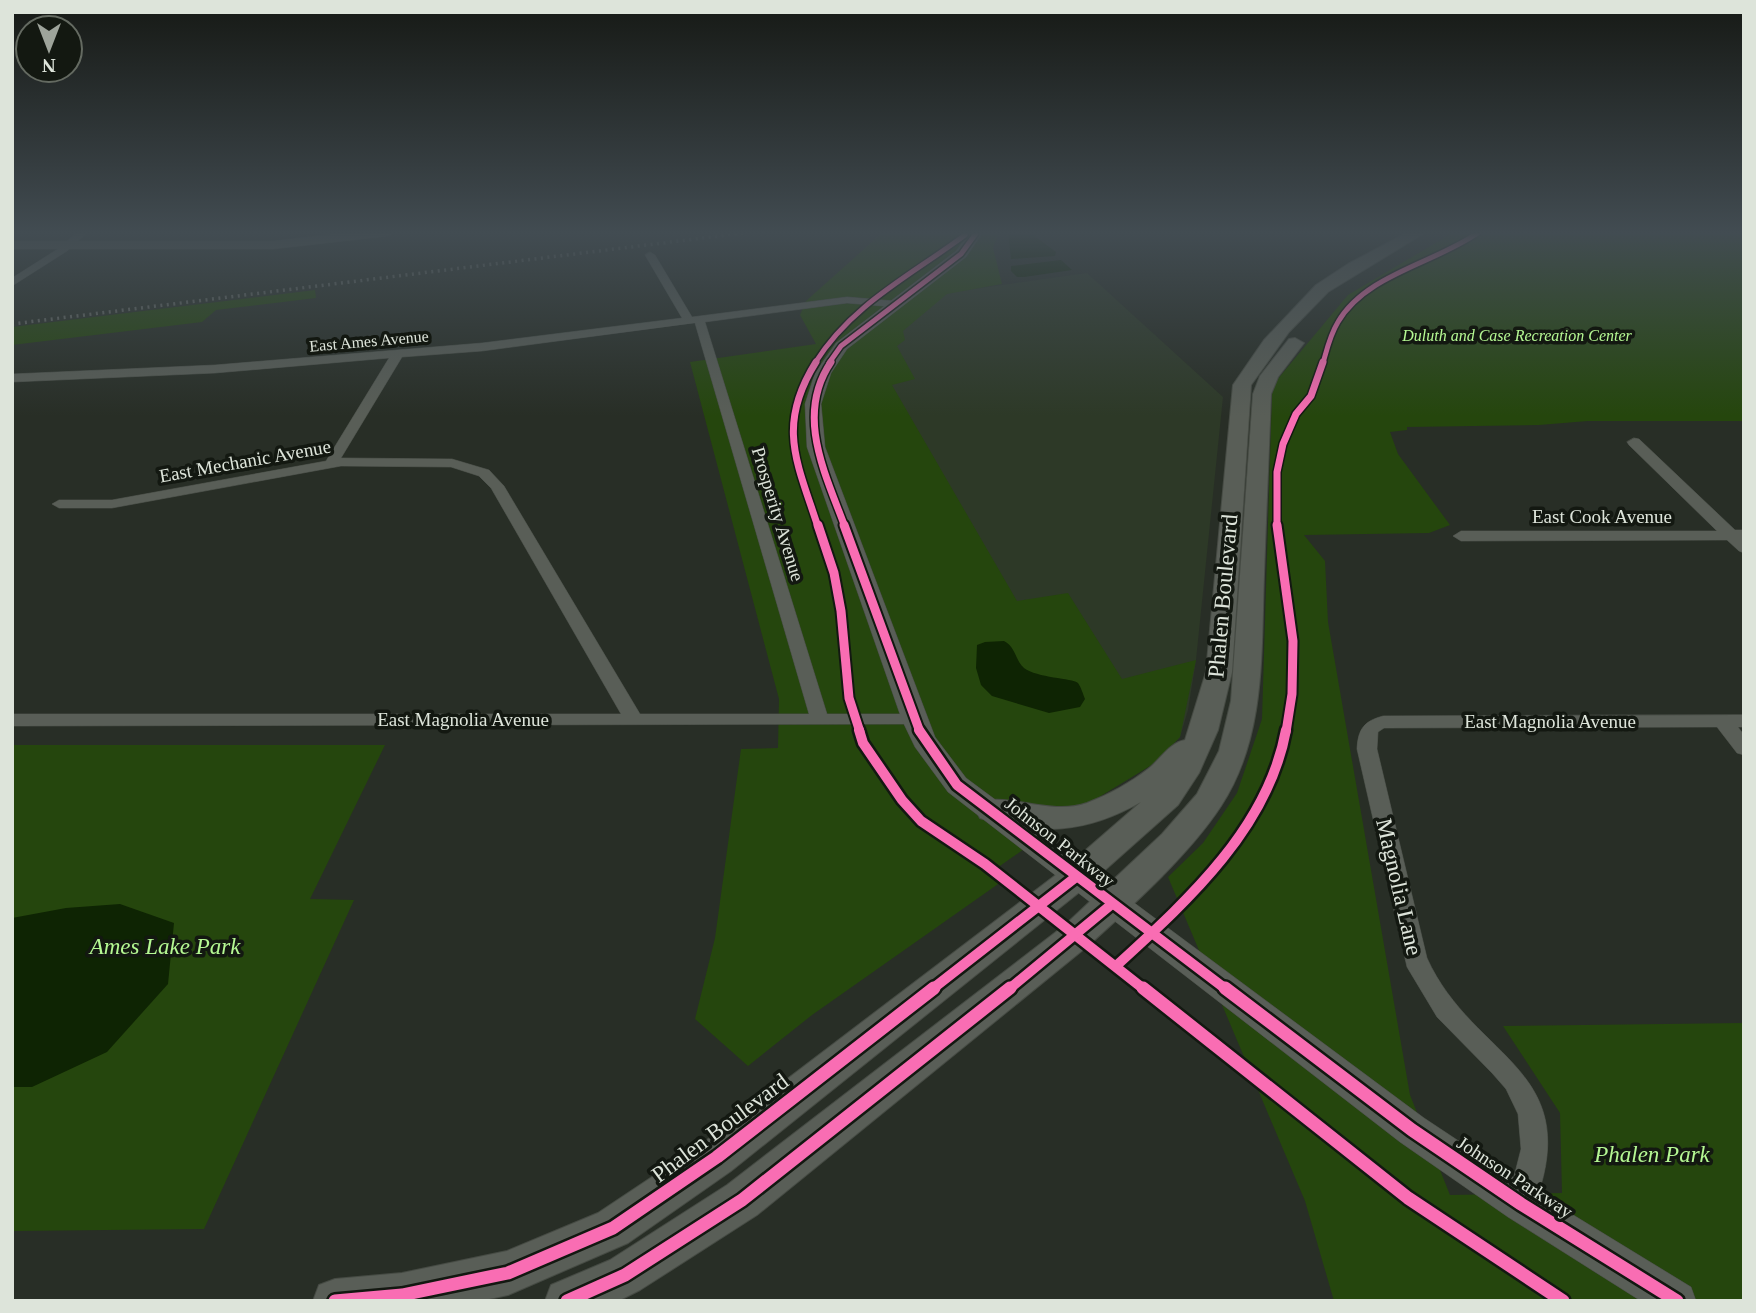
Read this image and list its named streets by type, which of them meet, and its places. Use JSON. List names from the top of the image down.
{
  "streets": {
    "main road": ["Phalen Boulevard"],
    "street": [
      "East Ames Avenue",
      "East Mechanic Avenue",
      "Prosperity Avenue",
      "East Cook Avenue",
      "East Magnolia Avenue",
      "Johnson Parkway",
      "Magnolia Lane"
    ]
  },
  "crossings": [
    ["East Ames Avenue", "Prosperity Avenue"],
    ["East Ames Avenue", "Johnson Parkway"],
    ["East Mechanic Avenue", "East Magnolia Avenue"],
    ["Prosperity Avenue", "East Magnolia Avenue"],
    ["Phalen Boulevard", "Johnson Parkway"],
    ["East Magnolia Avenue", "Johnson Parkway"],
    ["East Magnolia Avenue", "Magnolia Lane"],
    ["Johnson Parkway", "Magnolia Lane"]
  ],
  "parks": ["Duluth and Case Recreation Center", "Ames Lake Park", "Phalen Park"],
  "north": "bottom"
}
